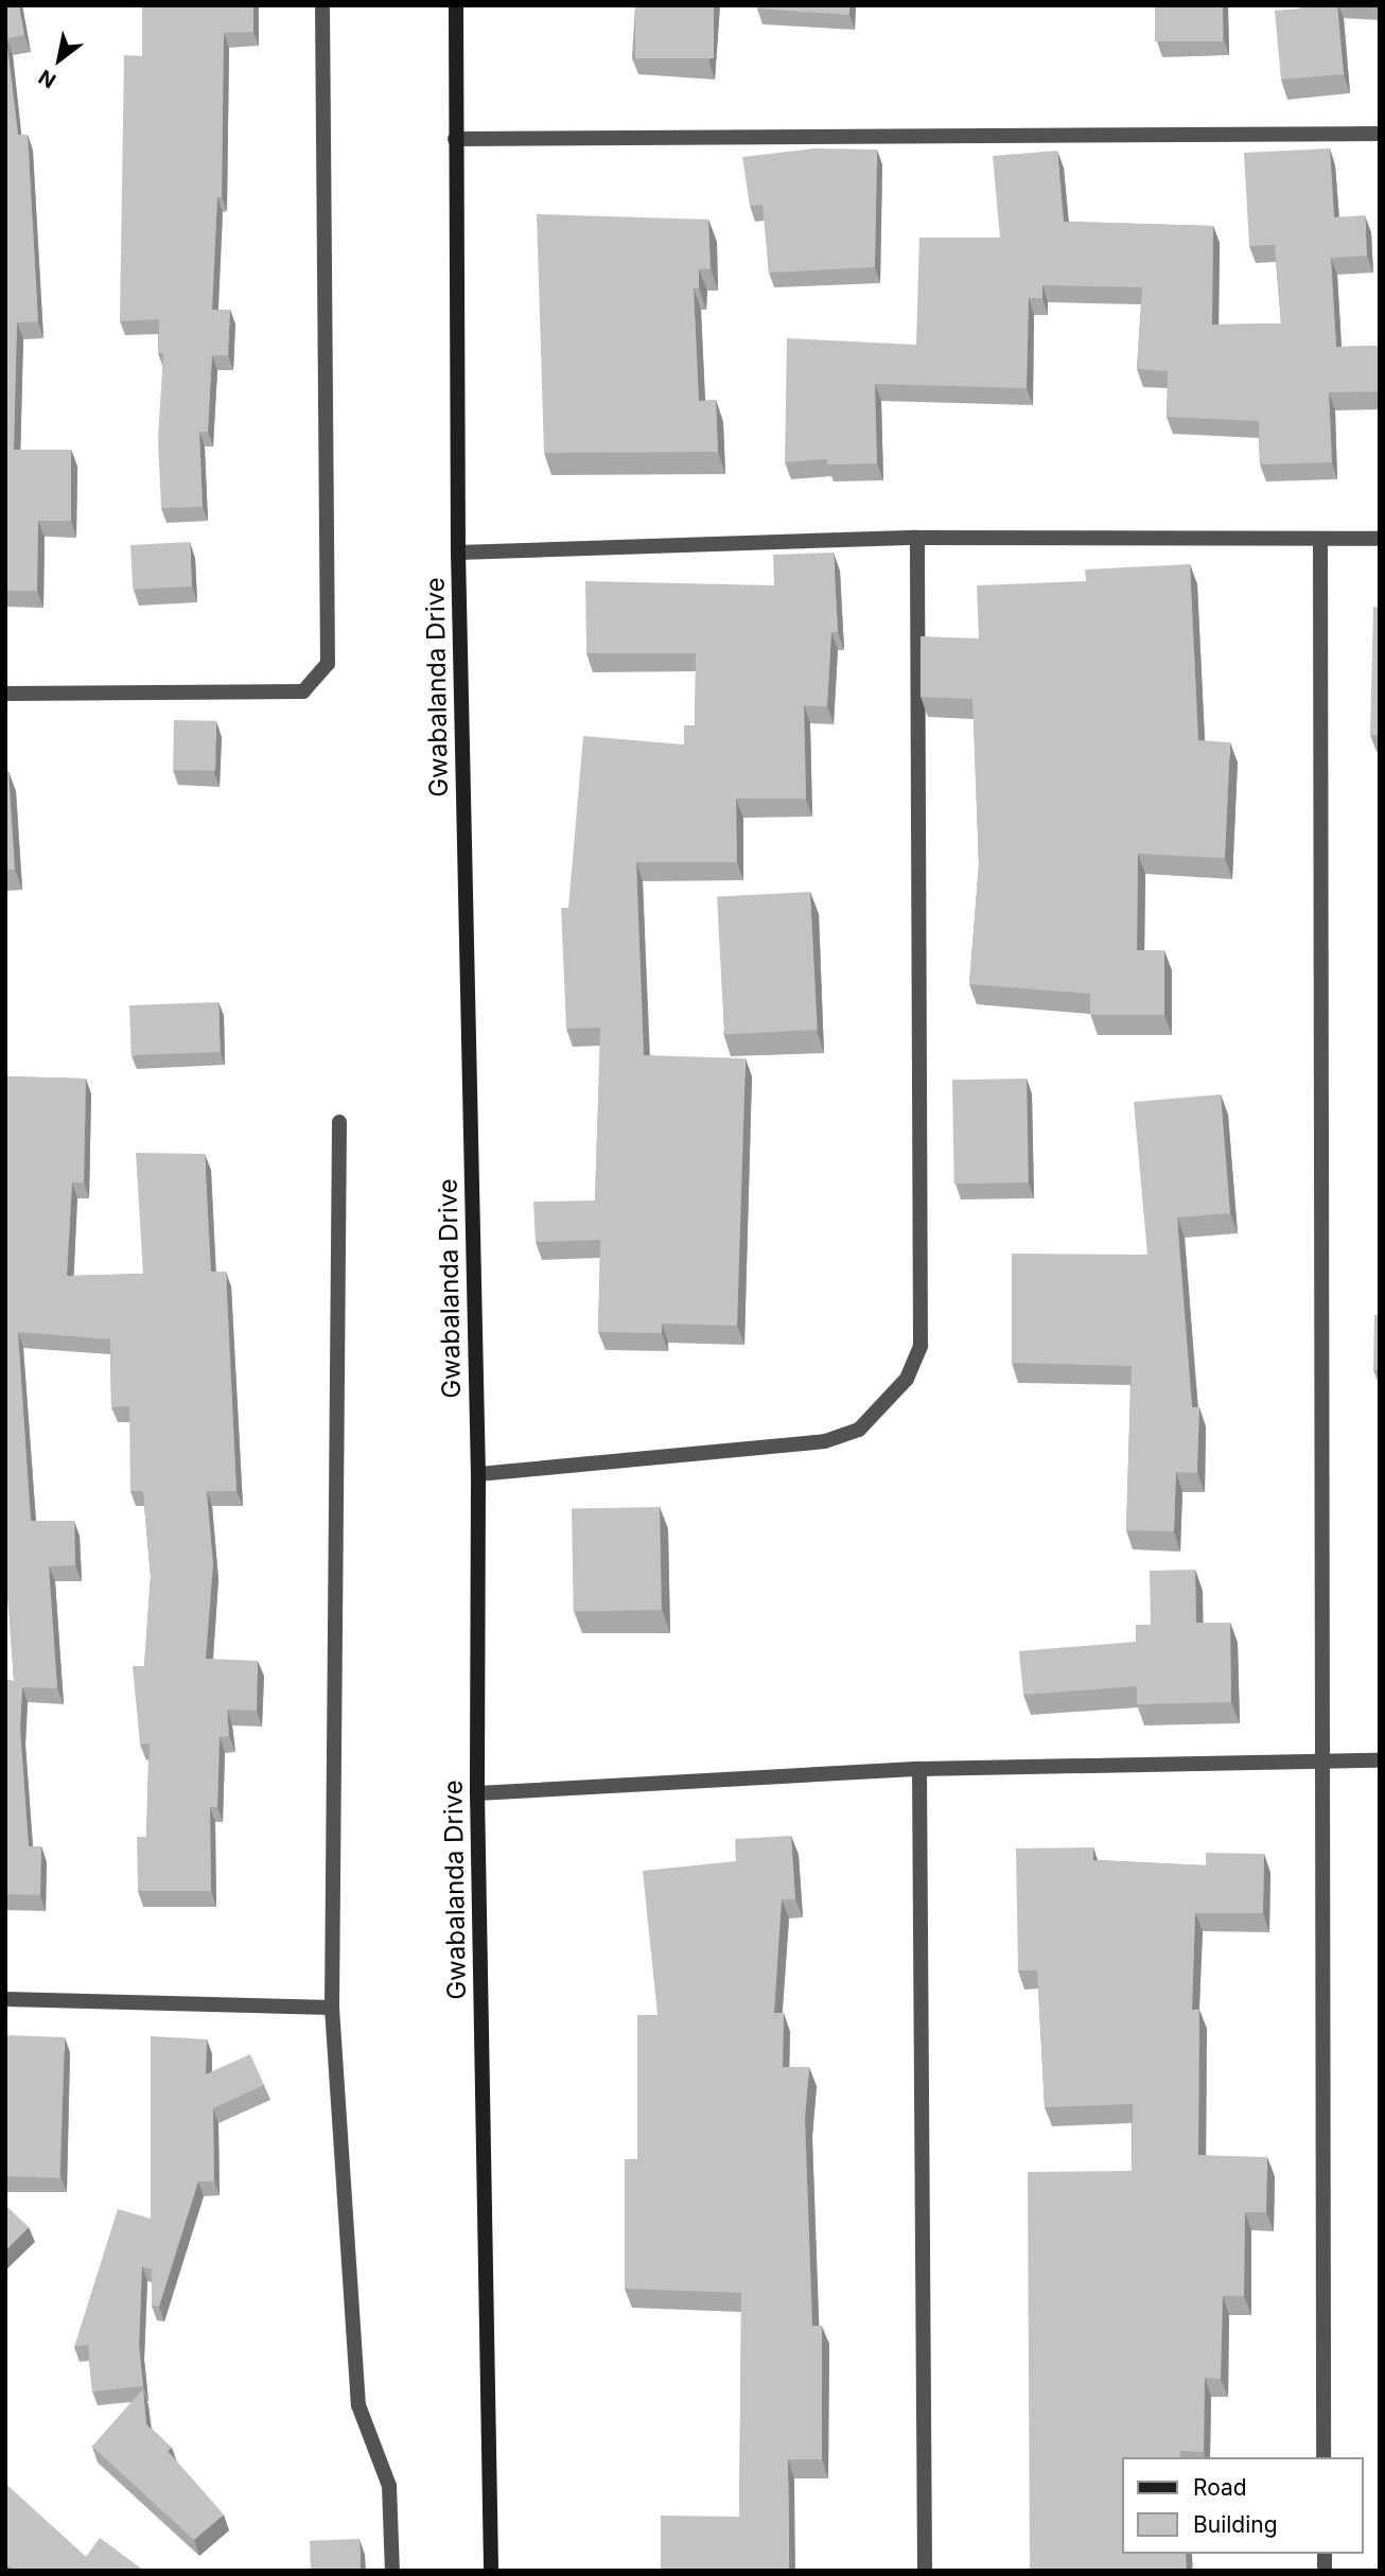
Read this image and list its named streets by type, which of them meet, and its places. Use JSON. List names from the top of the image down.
{
  "streets": {
    "street": ["Gwabalanda Drive"]
  },
  "legend": ["Road", "Building"],
  "north": "bottom left"
}
